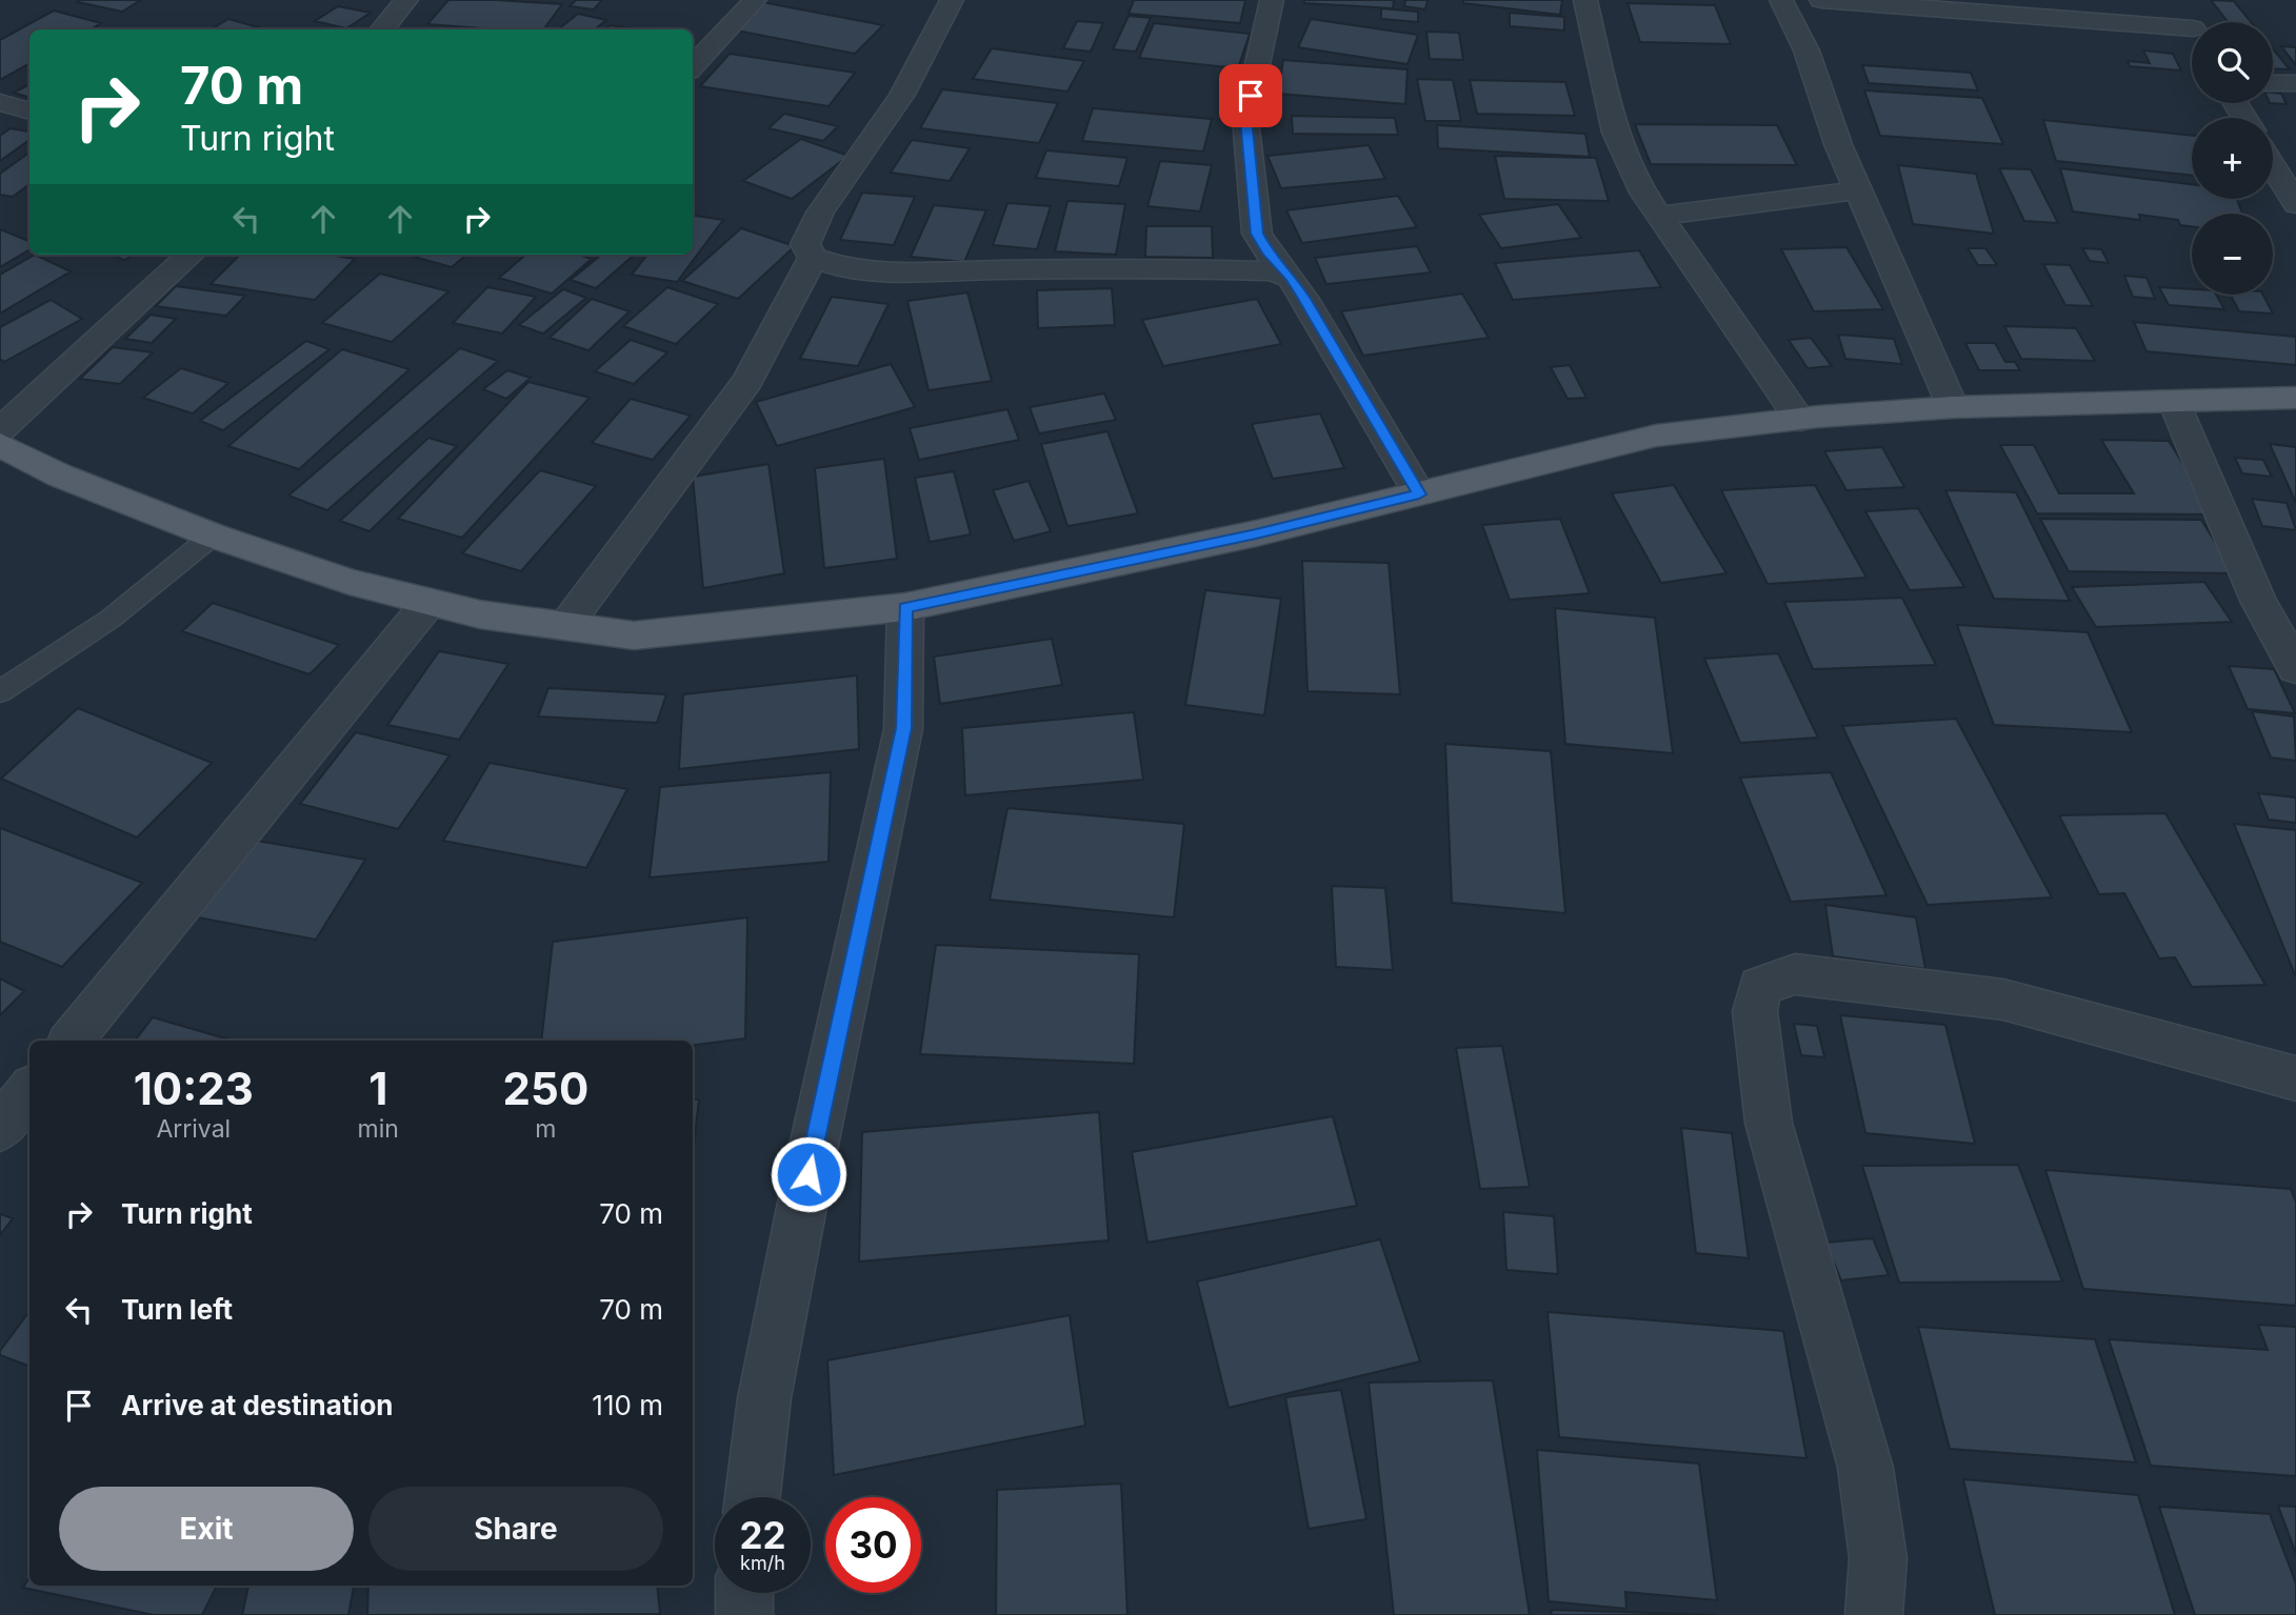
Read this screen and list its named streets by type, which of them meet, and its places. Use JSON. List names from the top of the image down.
{
  "page": {
    "map_buttons": ["+", "−"],
    "turn": ["70 m", "Turn right"],
    "eta": [
      "10:23",
      "Arrival",
      "1",
      "min",
      "250",
      "m"
    ],
    "list": [
      {
        "name": "Turn right",
        "value": "70 m"
      },
      {
        "name": "Turn left",
        "value": "70 m"
      },
      {
        "name": "Arrive at destination",
        "value": "110 m"
      }
    ],
    "buttons": ["Exit", "Share"],
    "speed": "22 km/h",
    "limit": "30"
  }
}
